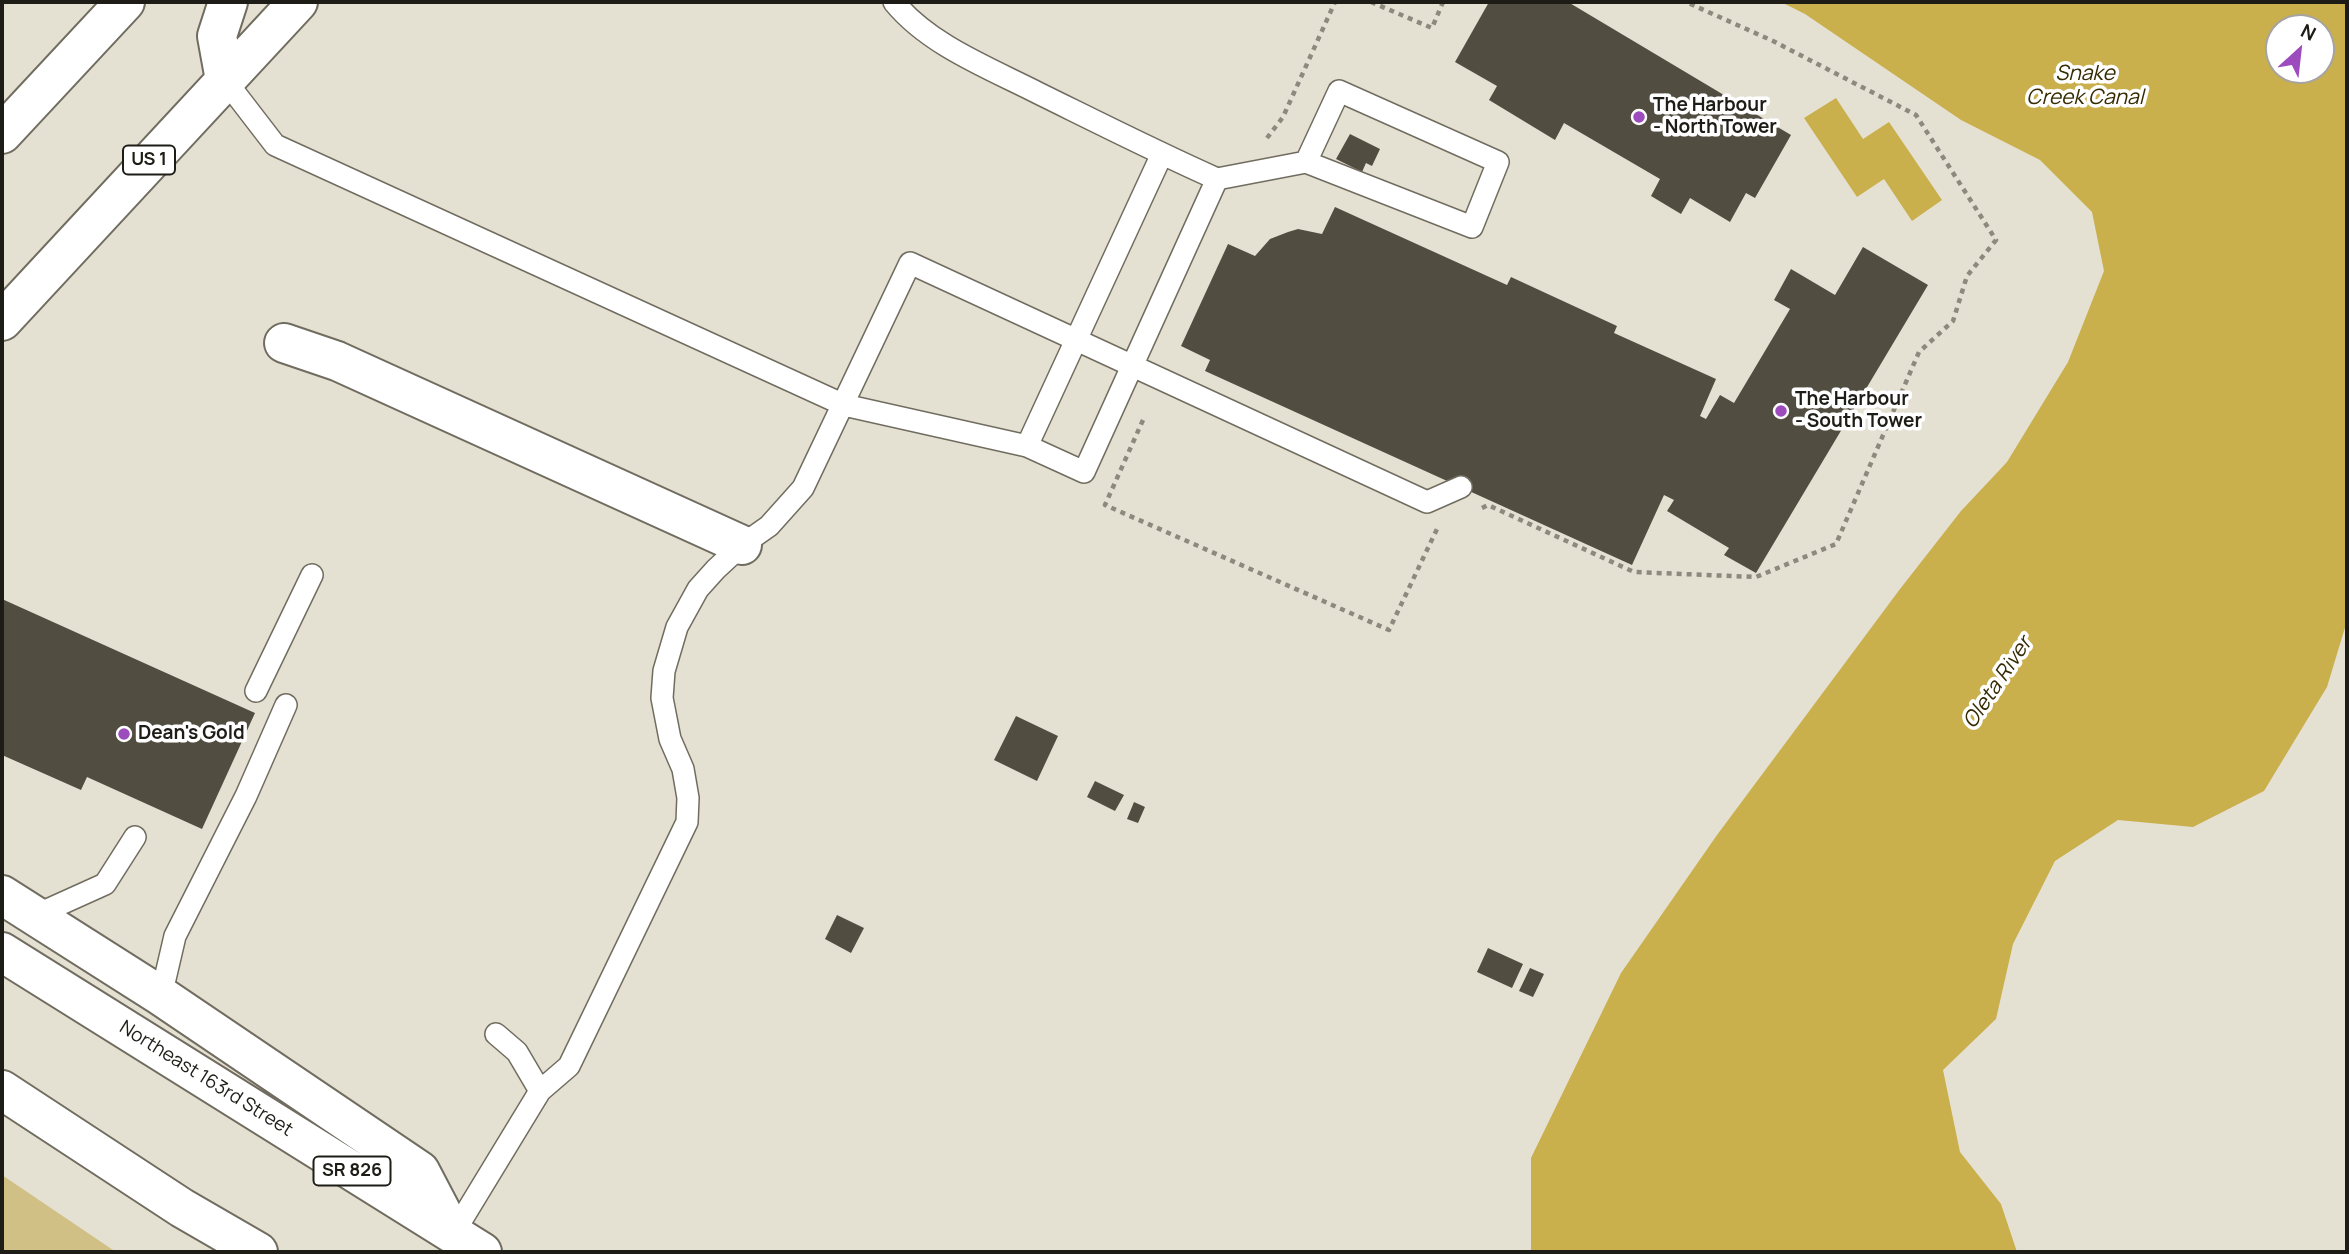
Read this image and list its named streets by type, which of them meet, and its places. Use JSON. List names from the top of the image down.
{
  "streets": {
    "main road": ["US 1", "Northeast 163rd Street", "SR 826"]
  },
  "water": ["Snake Creek Canal", "Oleta River"],
  "places": ["The Harbour - North Tower", "The Harbour - South Tower", "Dean's Gold"],
  "north": "top right"
}
